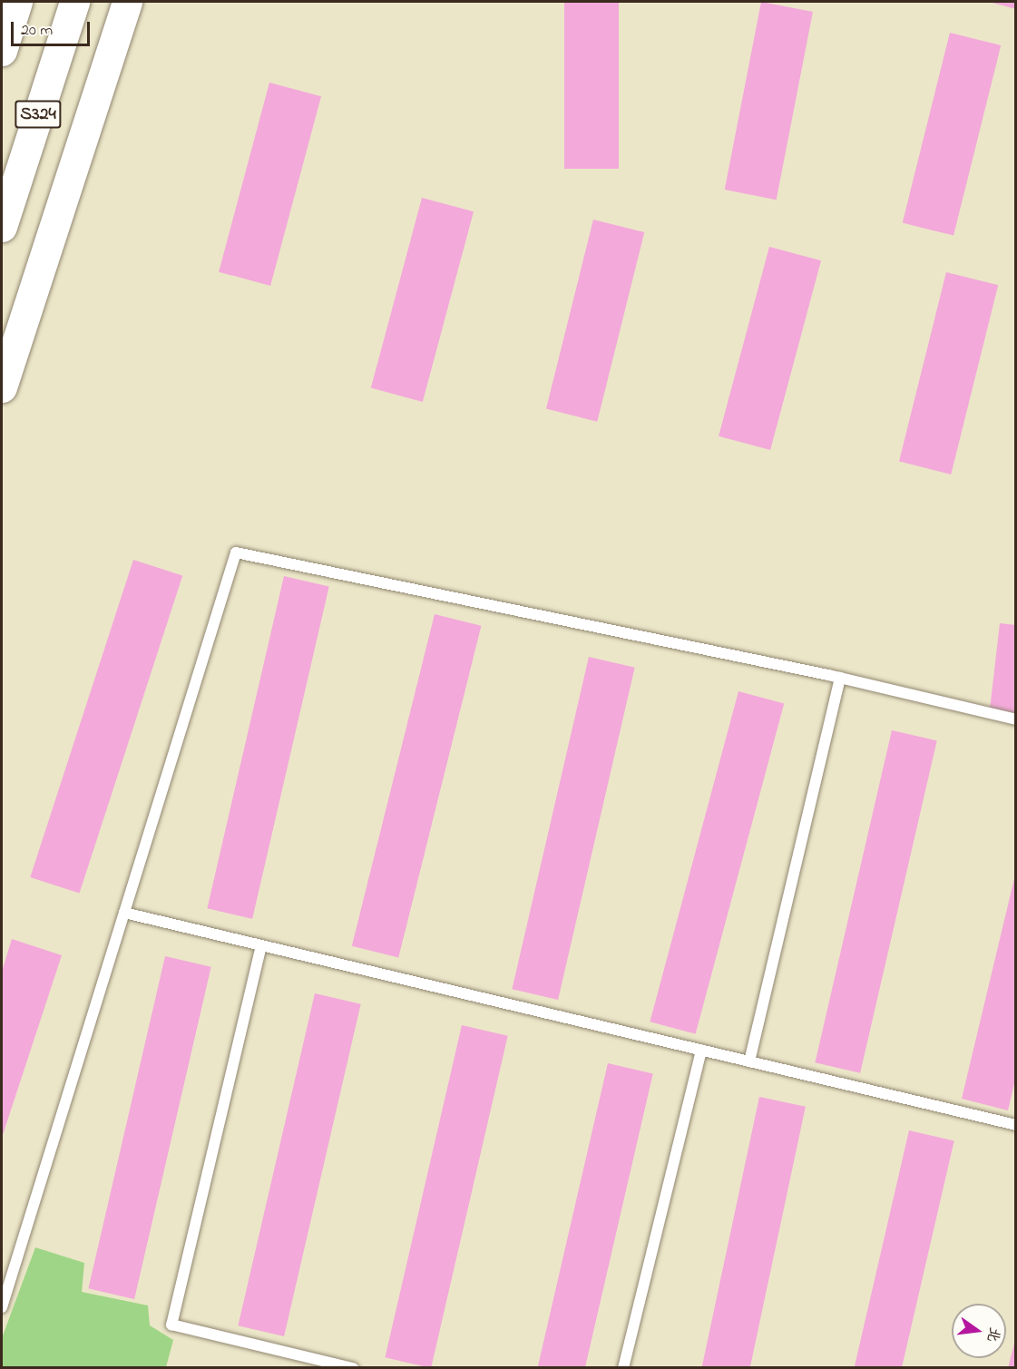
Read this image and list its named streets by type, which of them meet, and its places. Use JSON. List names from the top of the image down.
{
  "streets": {
    "main road": ["S324"]
  },
  "scale_bar": "20 m",
  "north": "right"
}
